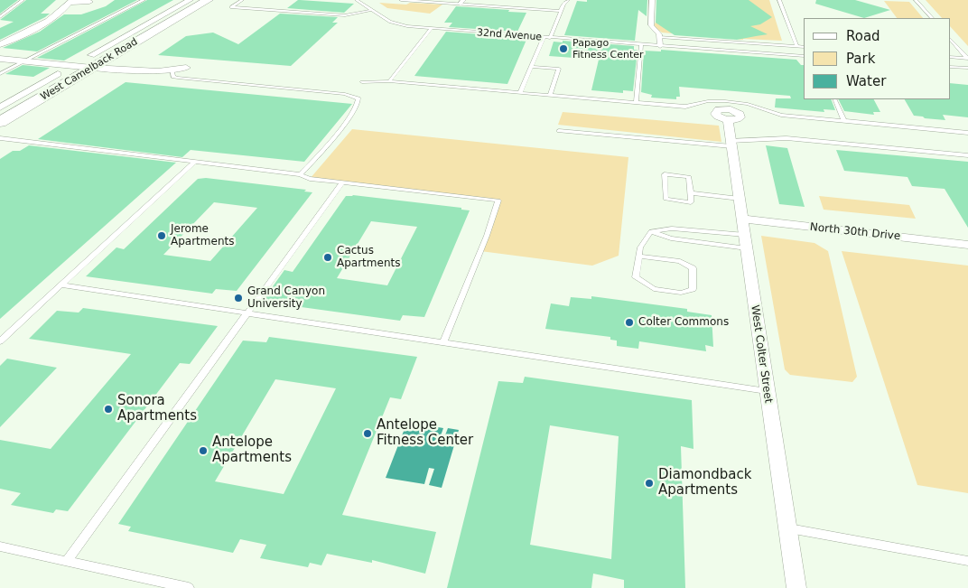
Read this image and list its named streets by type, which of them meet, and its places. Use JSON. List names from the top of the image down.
{
  "streets": {
    "main road": ["West Camelback Road"],
    "street": ["North 30th Drive", "West Colter Street"],
    "lane": ["32nd Avenue"]
  },
  "crossings": [
    ["North 30th Drive", "West Colter Street"]
  ],
  "places": [
    "Papago Fitness Center",
    "Jerome Apartments",
    "Cactus Apartments",
    "Grand Canyon University",
    "Colter Commons",
    "Sonora Apartments",
    "Antelope Fitness Center",
    "Antelope Apartments",
    "Diamondback Apartments"
  ],
  "legend": ["Road", "Park", "Water"]
}
